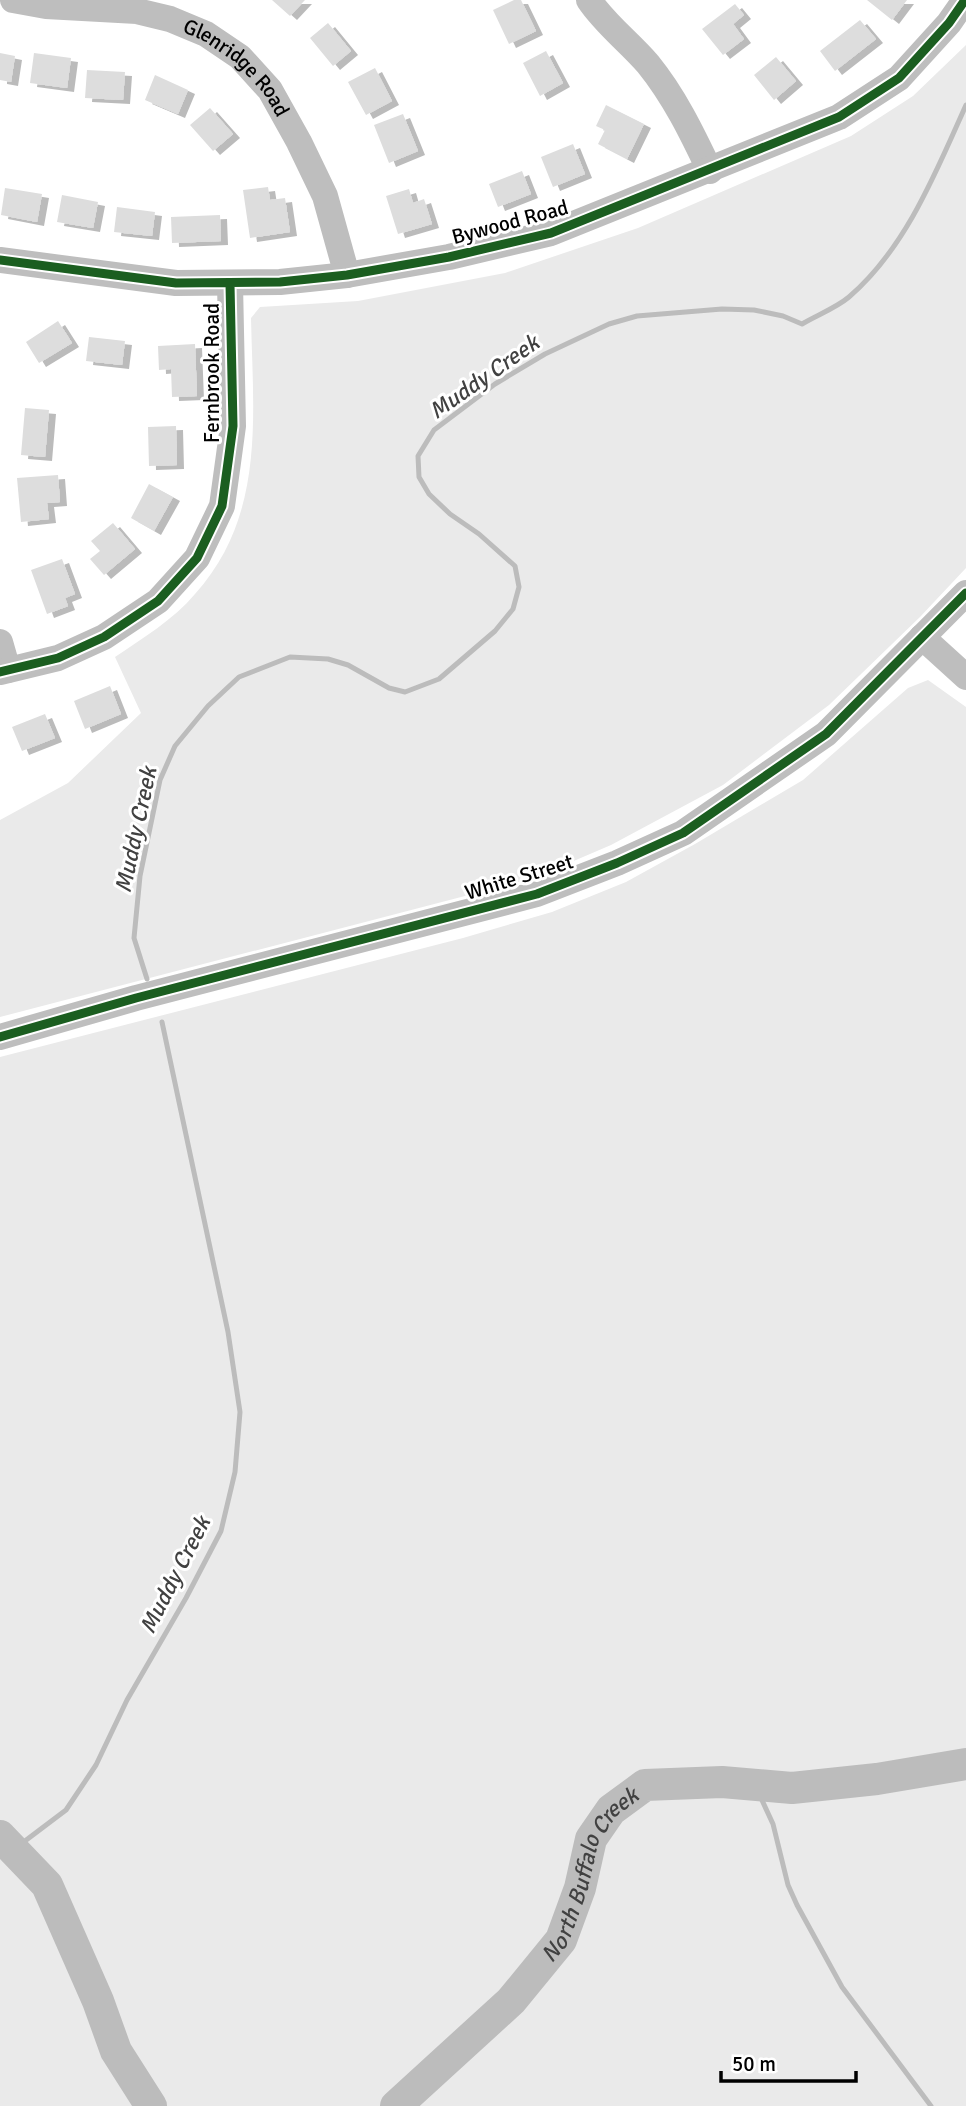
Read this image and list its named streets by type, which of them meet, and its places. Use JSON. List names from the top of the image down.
{
  "streets": {
    "street": [
      "Glenridge Road",
      "Bywood Road",
      "Fernbrook Road",
      "White Street"
    ]
  },
  "crossings": [
    ["Glenridge Road", "Bywood Road"],
    ["Bywood Road", "Fernbrook Road"]
  ],
  "water": ["Muddy Creek", "North Buffalo Creek"],
  "scale_bar": "50 m"
}
